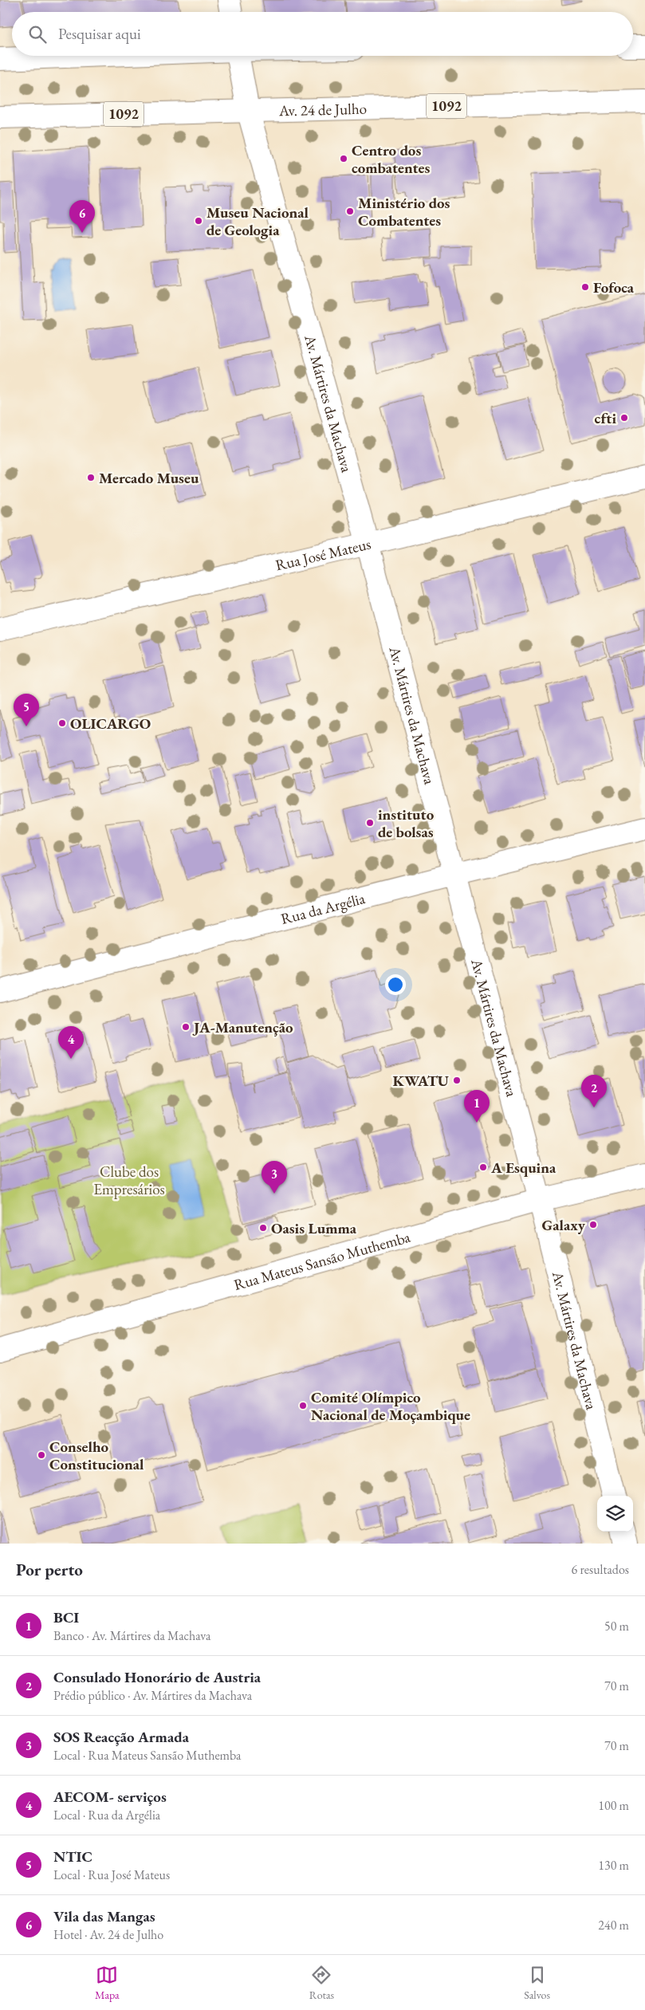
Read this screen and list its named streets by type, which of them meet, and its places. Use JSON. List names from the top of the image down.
{
  "streets": {
    "street": [
      "1092",
      "Av. 24 de Julho",
      "Av. Mártires da Machava",
      "Rua José Mateus",
      "Rua da Argélia",
      "Rua Mateus Sansão Muthemba"
    ]
  },
  "crossings": [
    ["Av. 24 de Julho", "Av. Mártires da Machava"],
    ["Av. Mártires da Machava", "Rua José Mateus"],
    ["Av. Mártires da Machava", "Rua da Argélia"],
    ["Av. Mártires da Machava", "Rua Mateus Sansão Muthemba"]
  ],
  "parks": ["Clube dos Empresários"],
  "places": [
    "Centro dos combatentes",
    "Ministério dos Combatentes",
    "Museu Nacional de Geologia",
    "Fofoca",
    "cfti",
    "Mercado Museu",
    "OLICARGO",
    "instituto de bolsas",
    "JA-Manutenção",
    "KWATU",
    "A Esquina",
    "Galaxy",
    "Oasis Lumma",
    "Comité Olímpico Nacional de Moçambique",
    "Conselho Constitucional"
  ],
  "page": {
    "search": "Pesquisar aqui",
    "pins": [
      "6",
      "5",
      "4",
      "2",
      "1",
      "3"
    ],
    "heading": ["Por perto", "6 resultados"],
    "list": [
      {
        "mark": "1",
        "name": "BCI",
        "note": "Banco · Av. Mártires da Machava",
        "value": "50 m"
      },
      {
        "mark": "2",
        "name": "Consulado Honorário de Austria",
        "note": "Prédio público · Av. Mártires da Machava",
        "value": "70 m"
      },
      {
        "mark": "3",
        "name": "SOS Reacção Armada",
        "note": "Local · Rua Mateus Sansão Muthemba",
        "value": "70 m"
      },
      {
        "mark": "4",
        "name": "AECOM- serviços",
        "note": "Local · Rua da Argélia",
        "value": "100 m"
      },
      {
        "mark": "5",
        "name": "NTIC",
        "note": "Local · Rua José Mateus",
        "value": "130 m"
      },
      {
        "mark": "6",
        "name": "Vila das Mangas",
        "note": "Hotel · Av. 24 de Julho",
        "value": "240 m"
      }
    ],
    "nav": ["Mapa", "Rotas", "Salvos"]
  }
}
